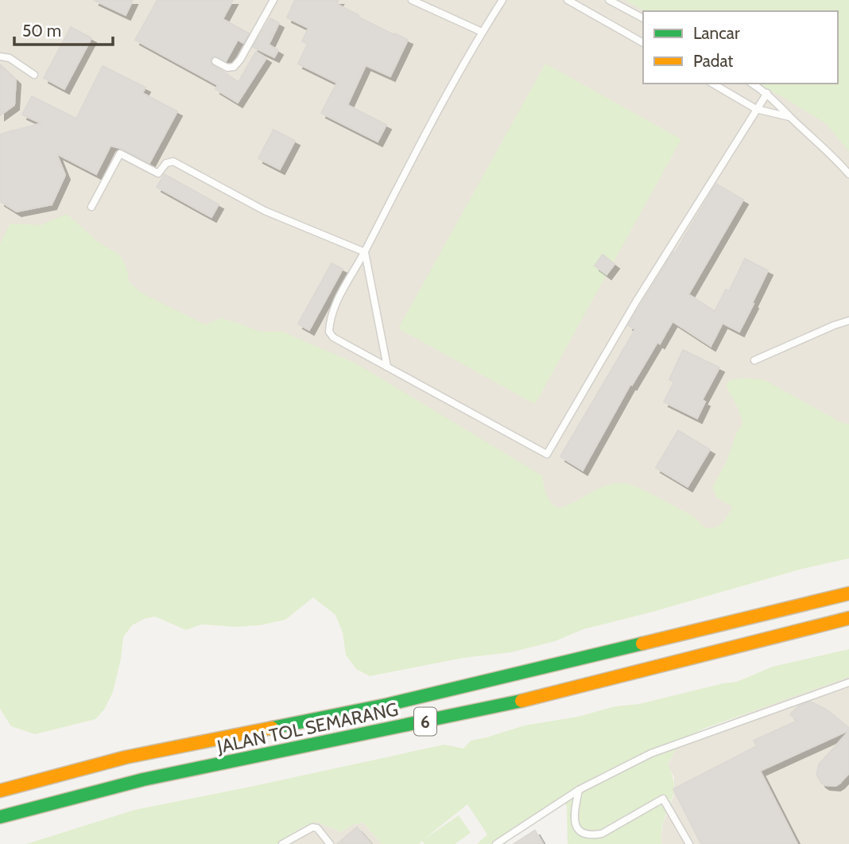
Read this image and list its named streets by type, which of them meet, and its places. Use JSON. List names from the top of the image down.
{
  "streets": {
    "highway": ["6", "JALAN TOL SEMARANG"]
  },
  "legend": ["Lancar", "Padat"],
  "scale_bar": "50 m"
}
